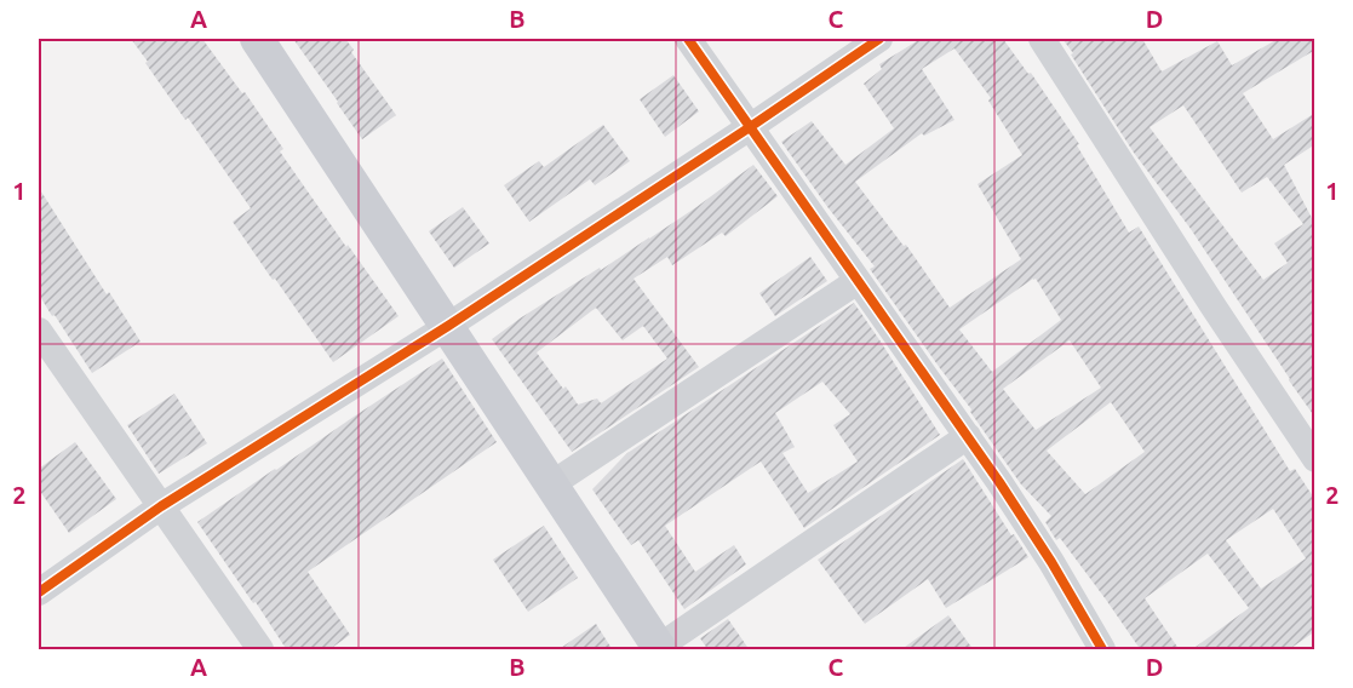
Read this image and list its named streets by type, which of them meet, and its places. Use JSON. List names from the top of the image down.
{
  "grid": {
    "columns": [
      "A",
      "B",
      "C",
      "D"
    ],
    "rows": ["1", "2"]
  }
}
